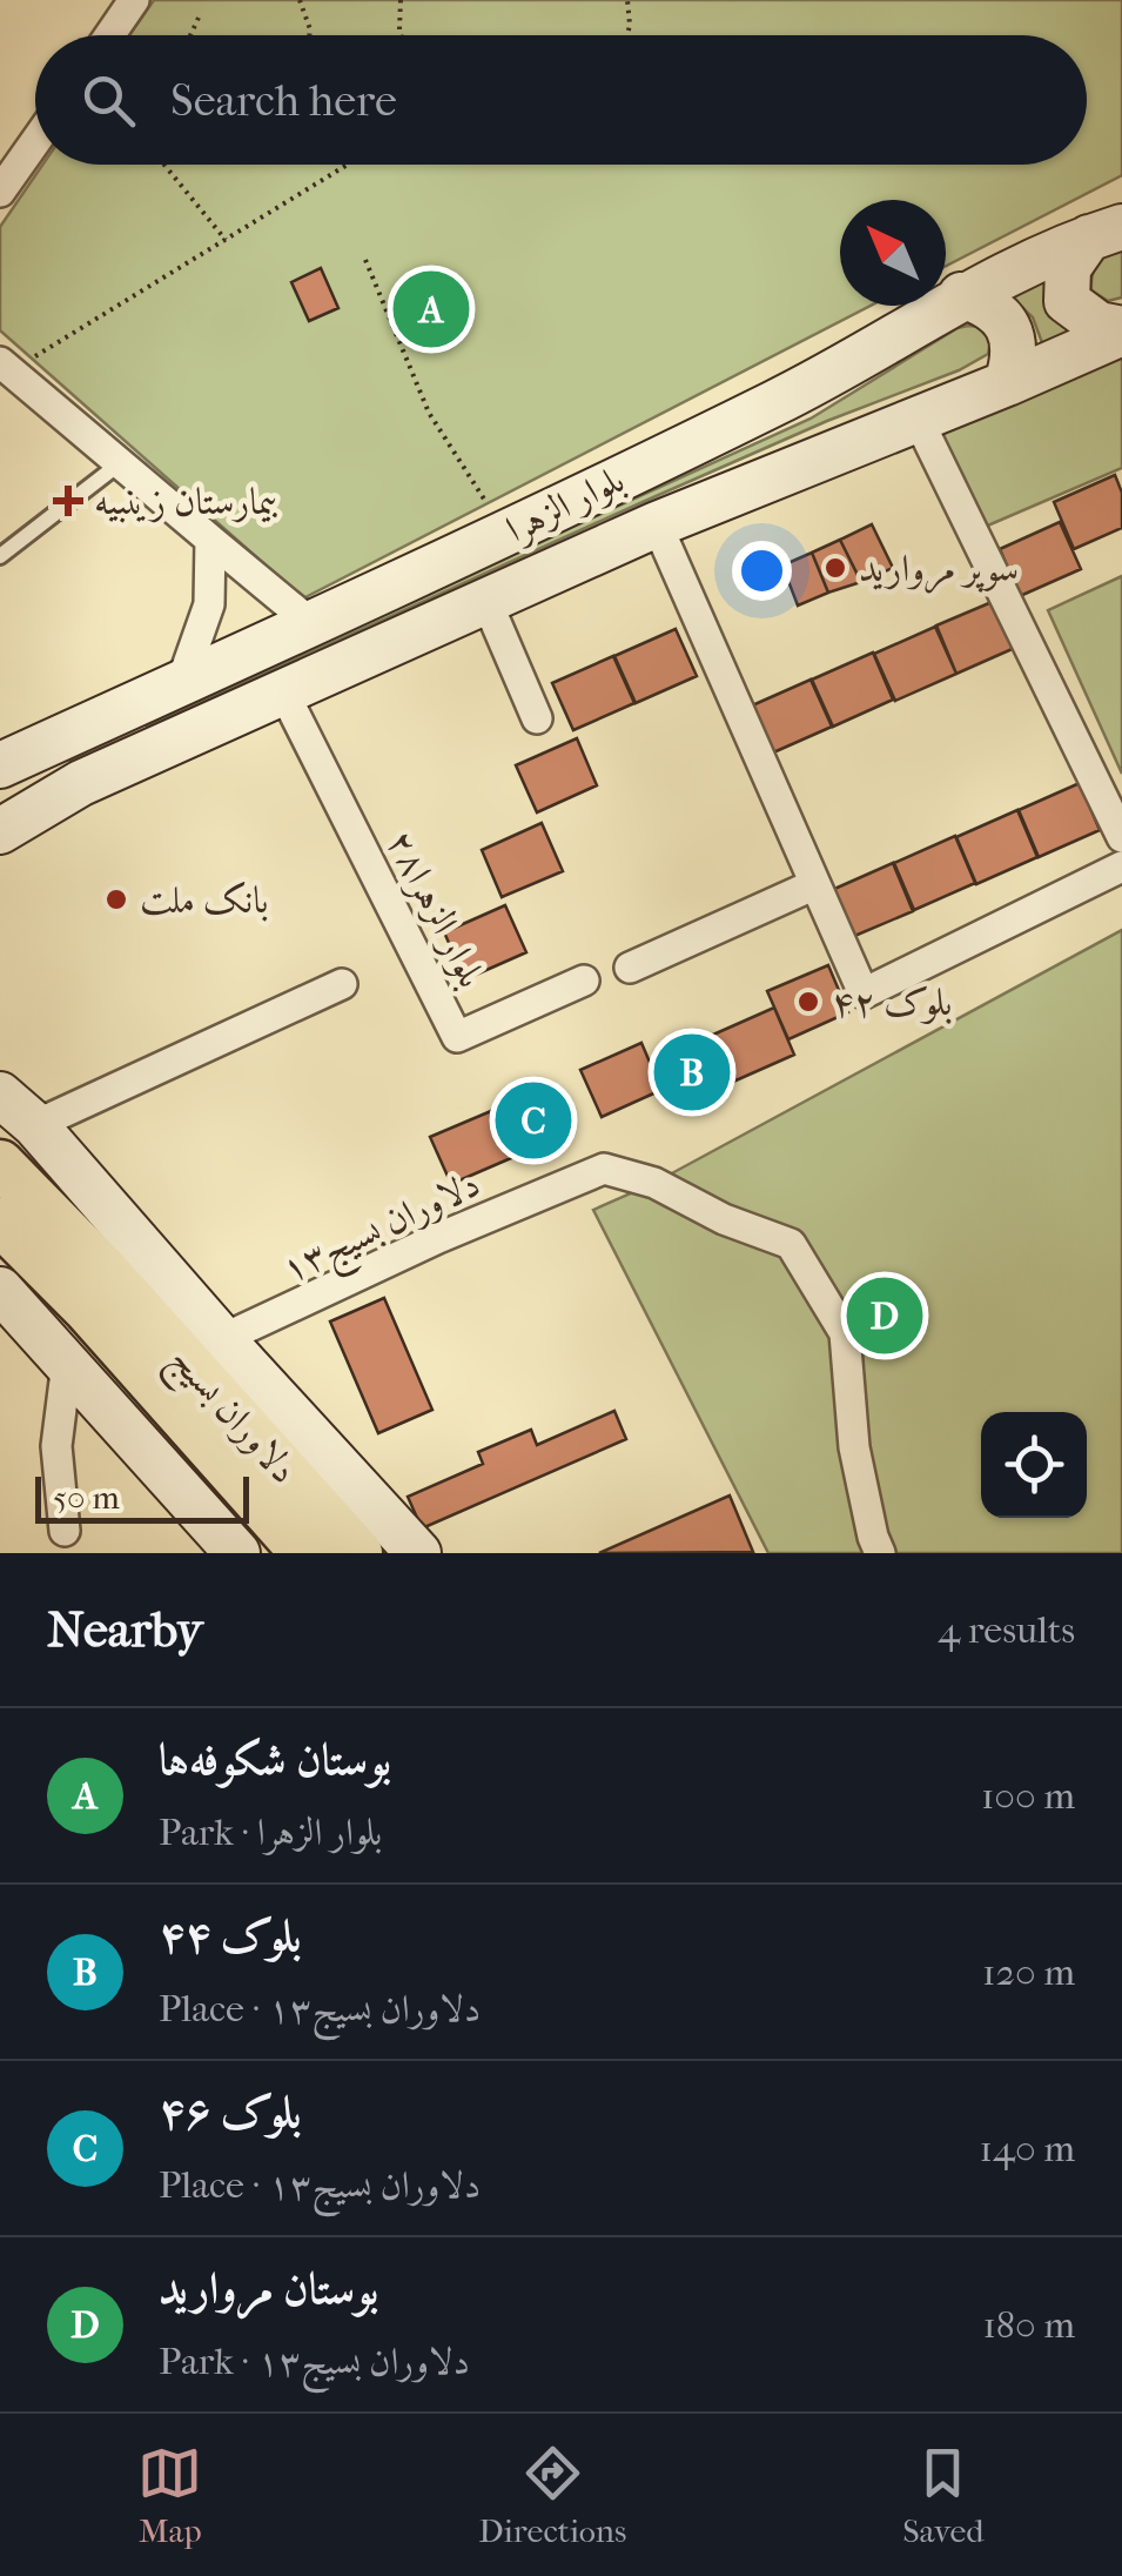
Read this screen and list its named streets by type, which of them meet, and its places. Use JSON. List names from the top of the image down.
{
  "streets": {
    "main road": ["بلوار الزهرا", "دلاوران بسیج"],
    "street": ["بلوار الزهرا۲۸", "دلاوران بسیج۱۳"]
  },
  "crossings": [
    ["بلوار الزهرا", "بلوار الزهرا۲۸"]
  ],
  "places": {
    "health": ["بیمارستان زینبیه"],
    "other": ["سوپر مروارید", "بانک ملت", "بلوک ۴۲"]
  },
  "scale_bar": "50 m",
  "north": "top left",
  "page": {
    "search": "Search here",
    "pins": [
      "A",
      "B",
      "C",
      "D"
    ],
    "scale": "50 m",
    "heading": ["Nearby", "4 results"],
    "list": [
      {
        "mark": "A",
        "name": "بوستان شکوفه‌ها",
        "note": "Park · بلوار الزهرا",
        "value": "100 m"
      },
      {
        "mark": "B",
        "name": "بلوک ۴۴",
        "note": "Place · دلاوران بسیج۱۳",
        "value": "120 m"
      },
      {
        "mark": "C",
        "name": "بلوک ۴۶",
        "note": "Place · دلاوران بسیج۱۳",
        "value": "140 m"
      },
      {
        "mark": "D",
        "name": "بوستان مروارید",
        "note": "Park · دلاوران بسیج۱۳",
        "value": "180 m"
      }
    ],
    "nav": ["Map", "Directions", "Saved"]
  }
}
